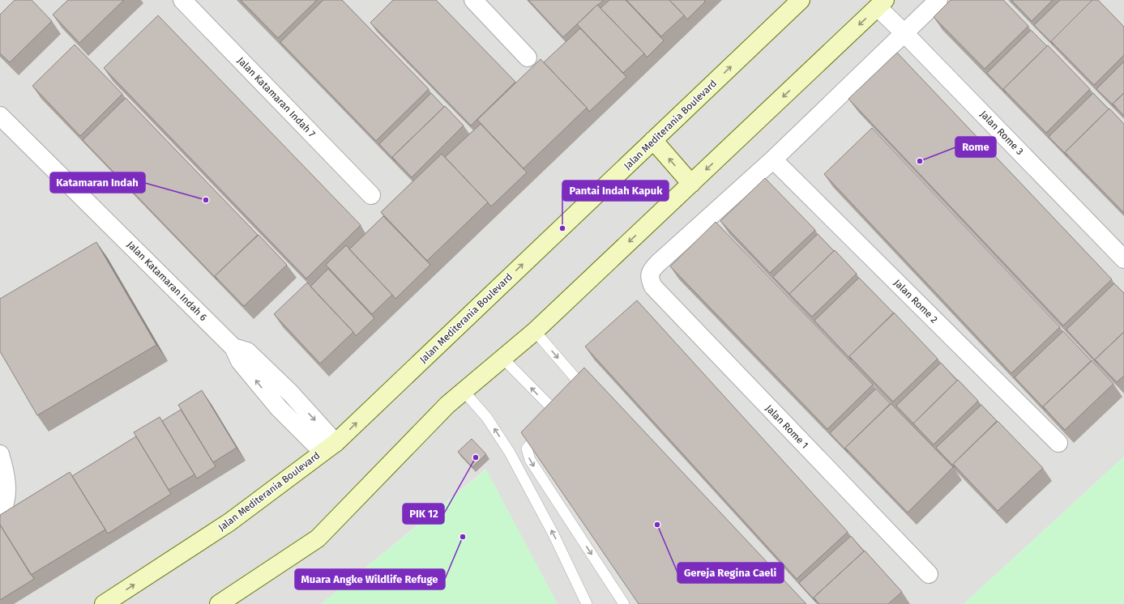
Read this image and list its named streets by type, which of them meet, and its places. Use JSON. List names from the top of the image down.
{
  "streets": {
    "street": [
      "Jalan Katamaran Indah 7",
      "Jalan Mediterania Boulevard",
      "Jalan Rome 3",
      "Jalan Katamaran Indah 6",
      "Jalan Rome 2",
      "Jalan Rome 1"
    ]
  },
  "crossings": [
    ["Jalan Mediterania Boulevard", "Jalan Katamaran Indah 6"],
    ["Jalan Rome 2", "Jalan Rome 1"]
  ],
  "places": [
    "Rome",
    "Katamaran Indah",
    "Pantai Indah Kapuk",
    "PIK 12",
    "Gereja Regina Caeli",
    "Muara Angke Wildlife Refuge"
  ]
}
